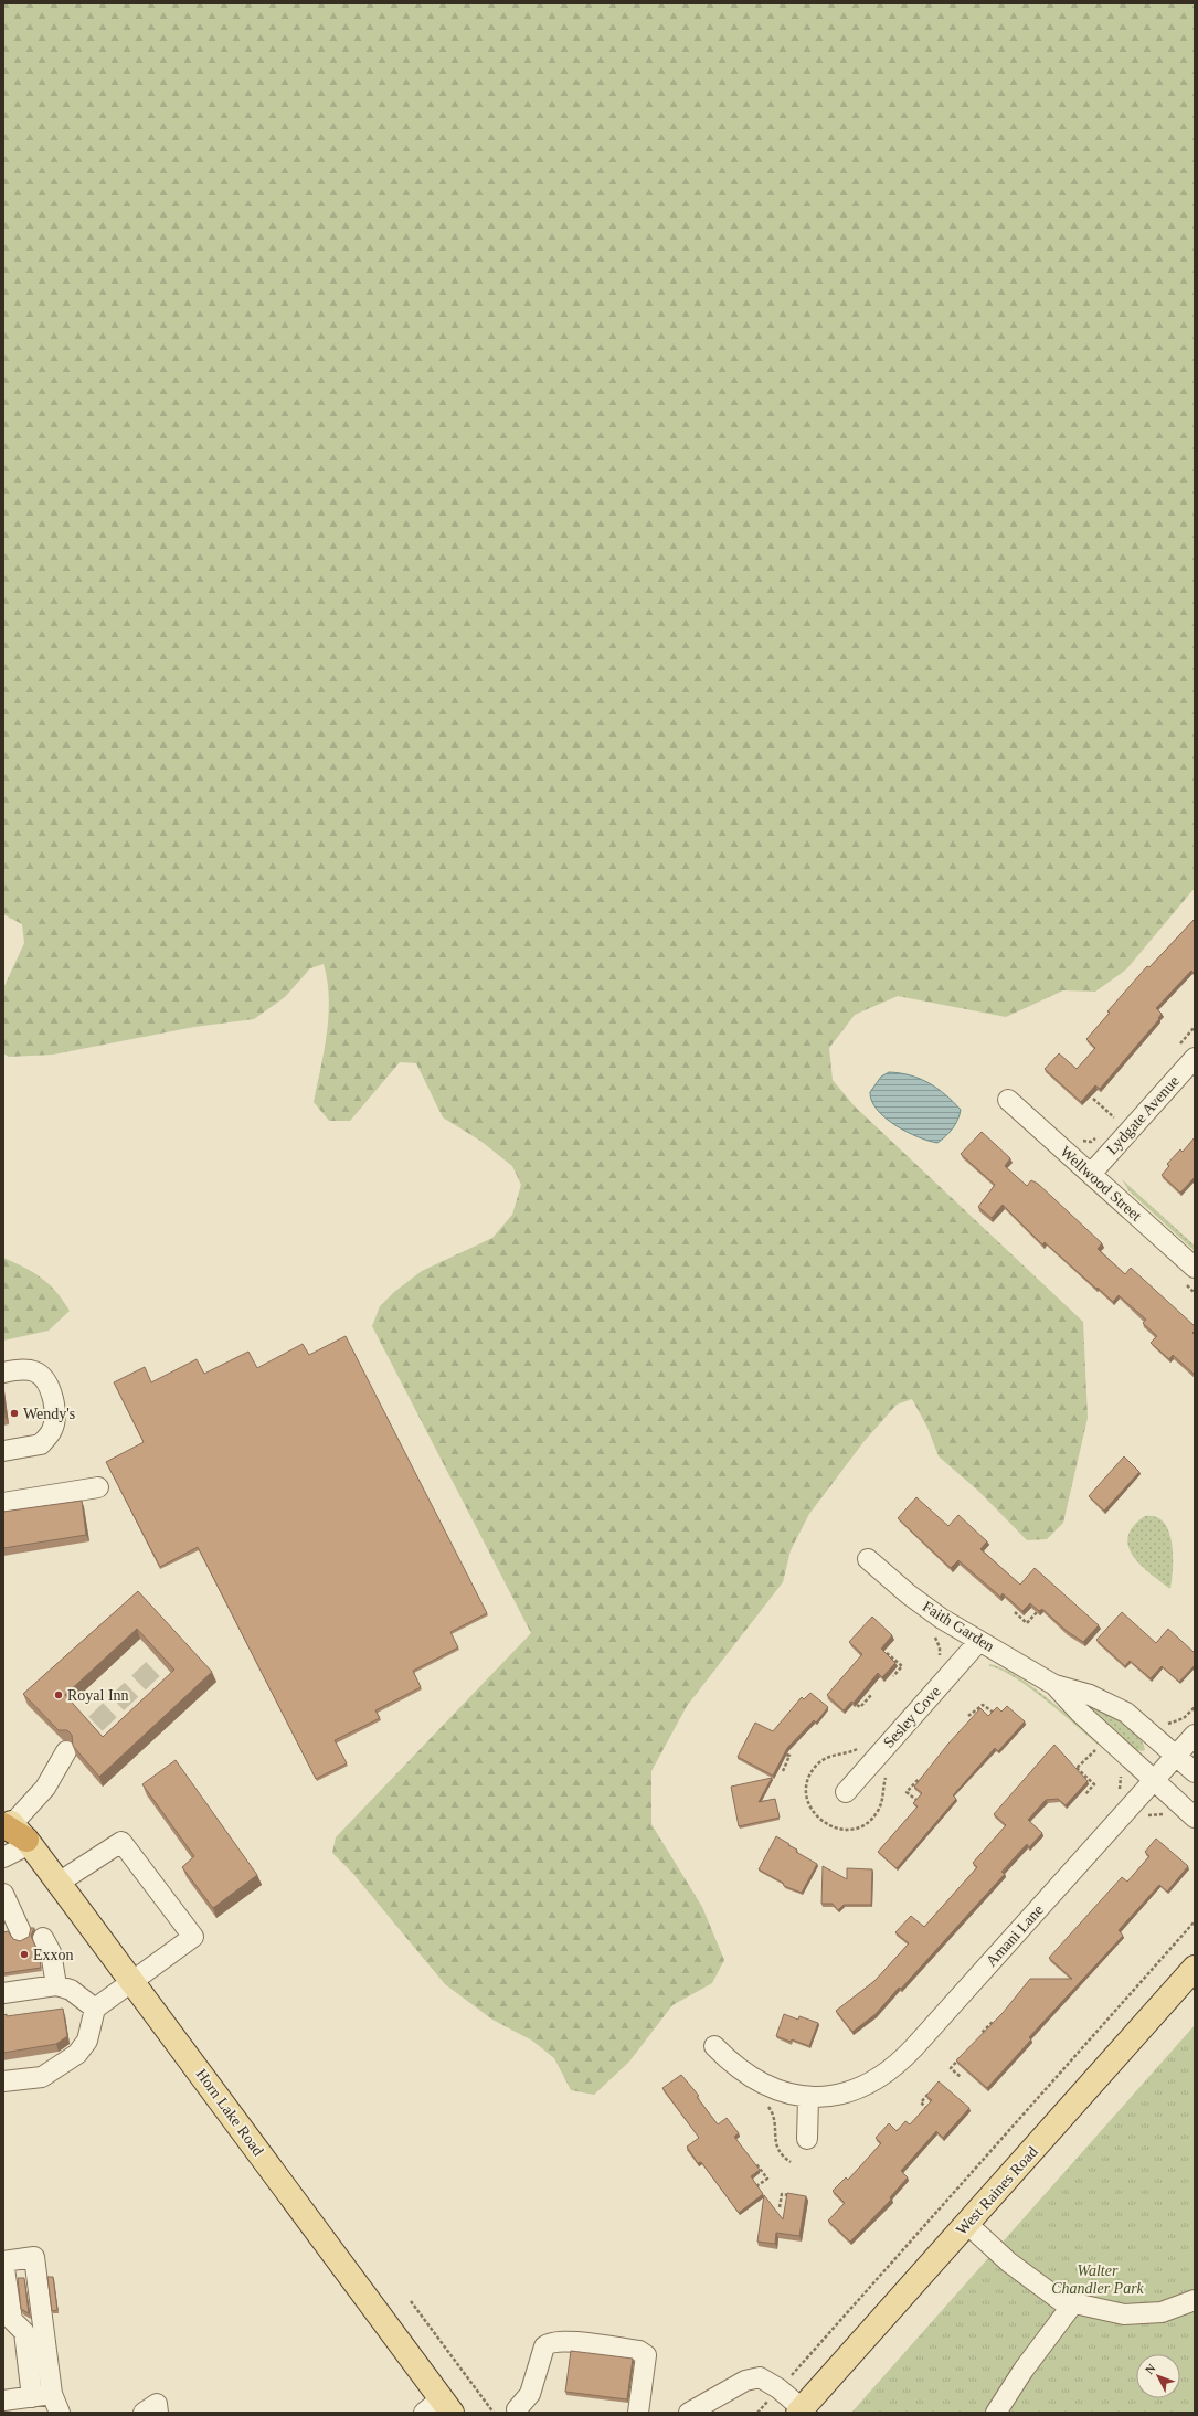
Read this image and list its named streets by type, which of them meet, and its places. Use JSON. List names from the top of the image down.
{
  "streets": {
    "main road": ["Horn Lake Road", "West Raines Road"],
    "street": [
      "Lydgate Avenue",
      "Wellwood Street",
      "Faith Garden",
      "Sesley Cove",
      "Amani Lane"
    ]
  },
  "crossings": [
    ["Lydgate Avenue", "Wellwood Street"],
    ["Faith Garden", "Sesley Cove"],
    ["Faith Garden", "Amani Lane"]
  ],
  "parks": ["Walter Chandler Park"],
  "places": ["Wendy's", "Royal Inn", "Exxon"],
  "north": "top left"
}
